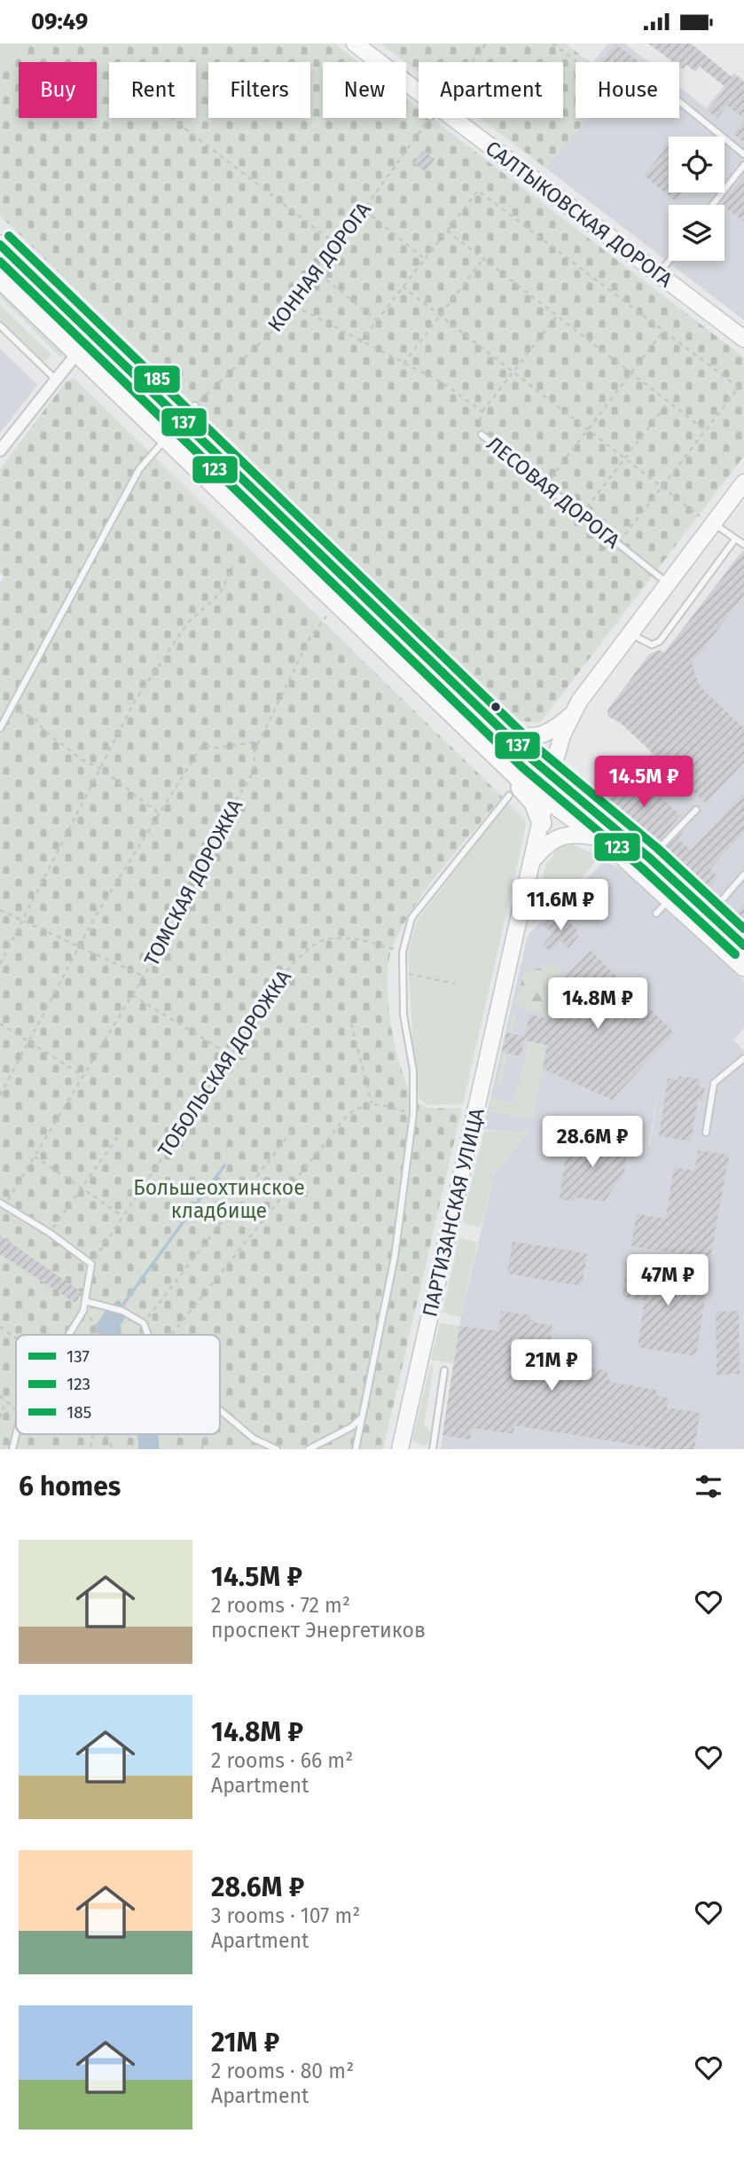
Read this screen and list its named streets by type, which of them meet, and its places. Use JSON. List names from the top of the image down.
{
  "streets": {
    "street": ["САЛТЫКОВСКАЯ ДОРОГА", "ПАРТИЗАНСКАЯ УЛИЦА"],
    "lane": ["ЛЕСОВАЯ ДОРОГА"],
    "path": ["КОННАЯ ДОРОГА", "ТОМСКАЯ ДОРОЖКА", "ТОБОЛЬСКАЯ ДОРОЖКА"]
  },
  "crossings": [
    ["КОННАЯ ДОРОГА", "ЛЕСОВАЯ ДОРОГА"],
    ["ЛЕСОВАЯ ДОРОГА", "ПАРТИЗАНСКАЯ УЛИЦА"]
  ],
  "parks": ["Большеохтинское кладбище"],
  "lines": ["transit line 185", "transit line 137", "transit line 123"],
  "legend": ["137", "123", "185"],
  "page": {
    "status": "09:49",
    "chip": [
      "Buy",
      "Rent",
      "Filters",
      "New",
      "Apartment",
      "House"
    ],
    "price": [
      "14.5M ₽",
      "11.6M ₽",
      "14.8M ₽",
      "28.6M ₽",
      "47M ₽",
      "21M ₽"
    ],
    "heading": "6 homes",
    "list": [
      {
        "name": "14.5M ₽",
        "note": "2 rooms · 72 m² · проспект Энергетиков"
      },
      {
        "name": "14.8M ₽",
        "note": "2 rooms · 66 m² · Apartment"
      },
      {
        "name": "28.6M ₽",
        "note": "3 rooms · 107 m² · Apartment"
      },
      {
        "name": "21M ₽",
        "note": "2 rooms · 80 m² · Apartment"
      }
    ]
  }
}
